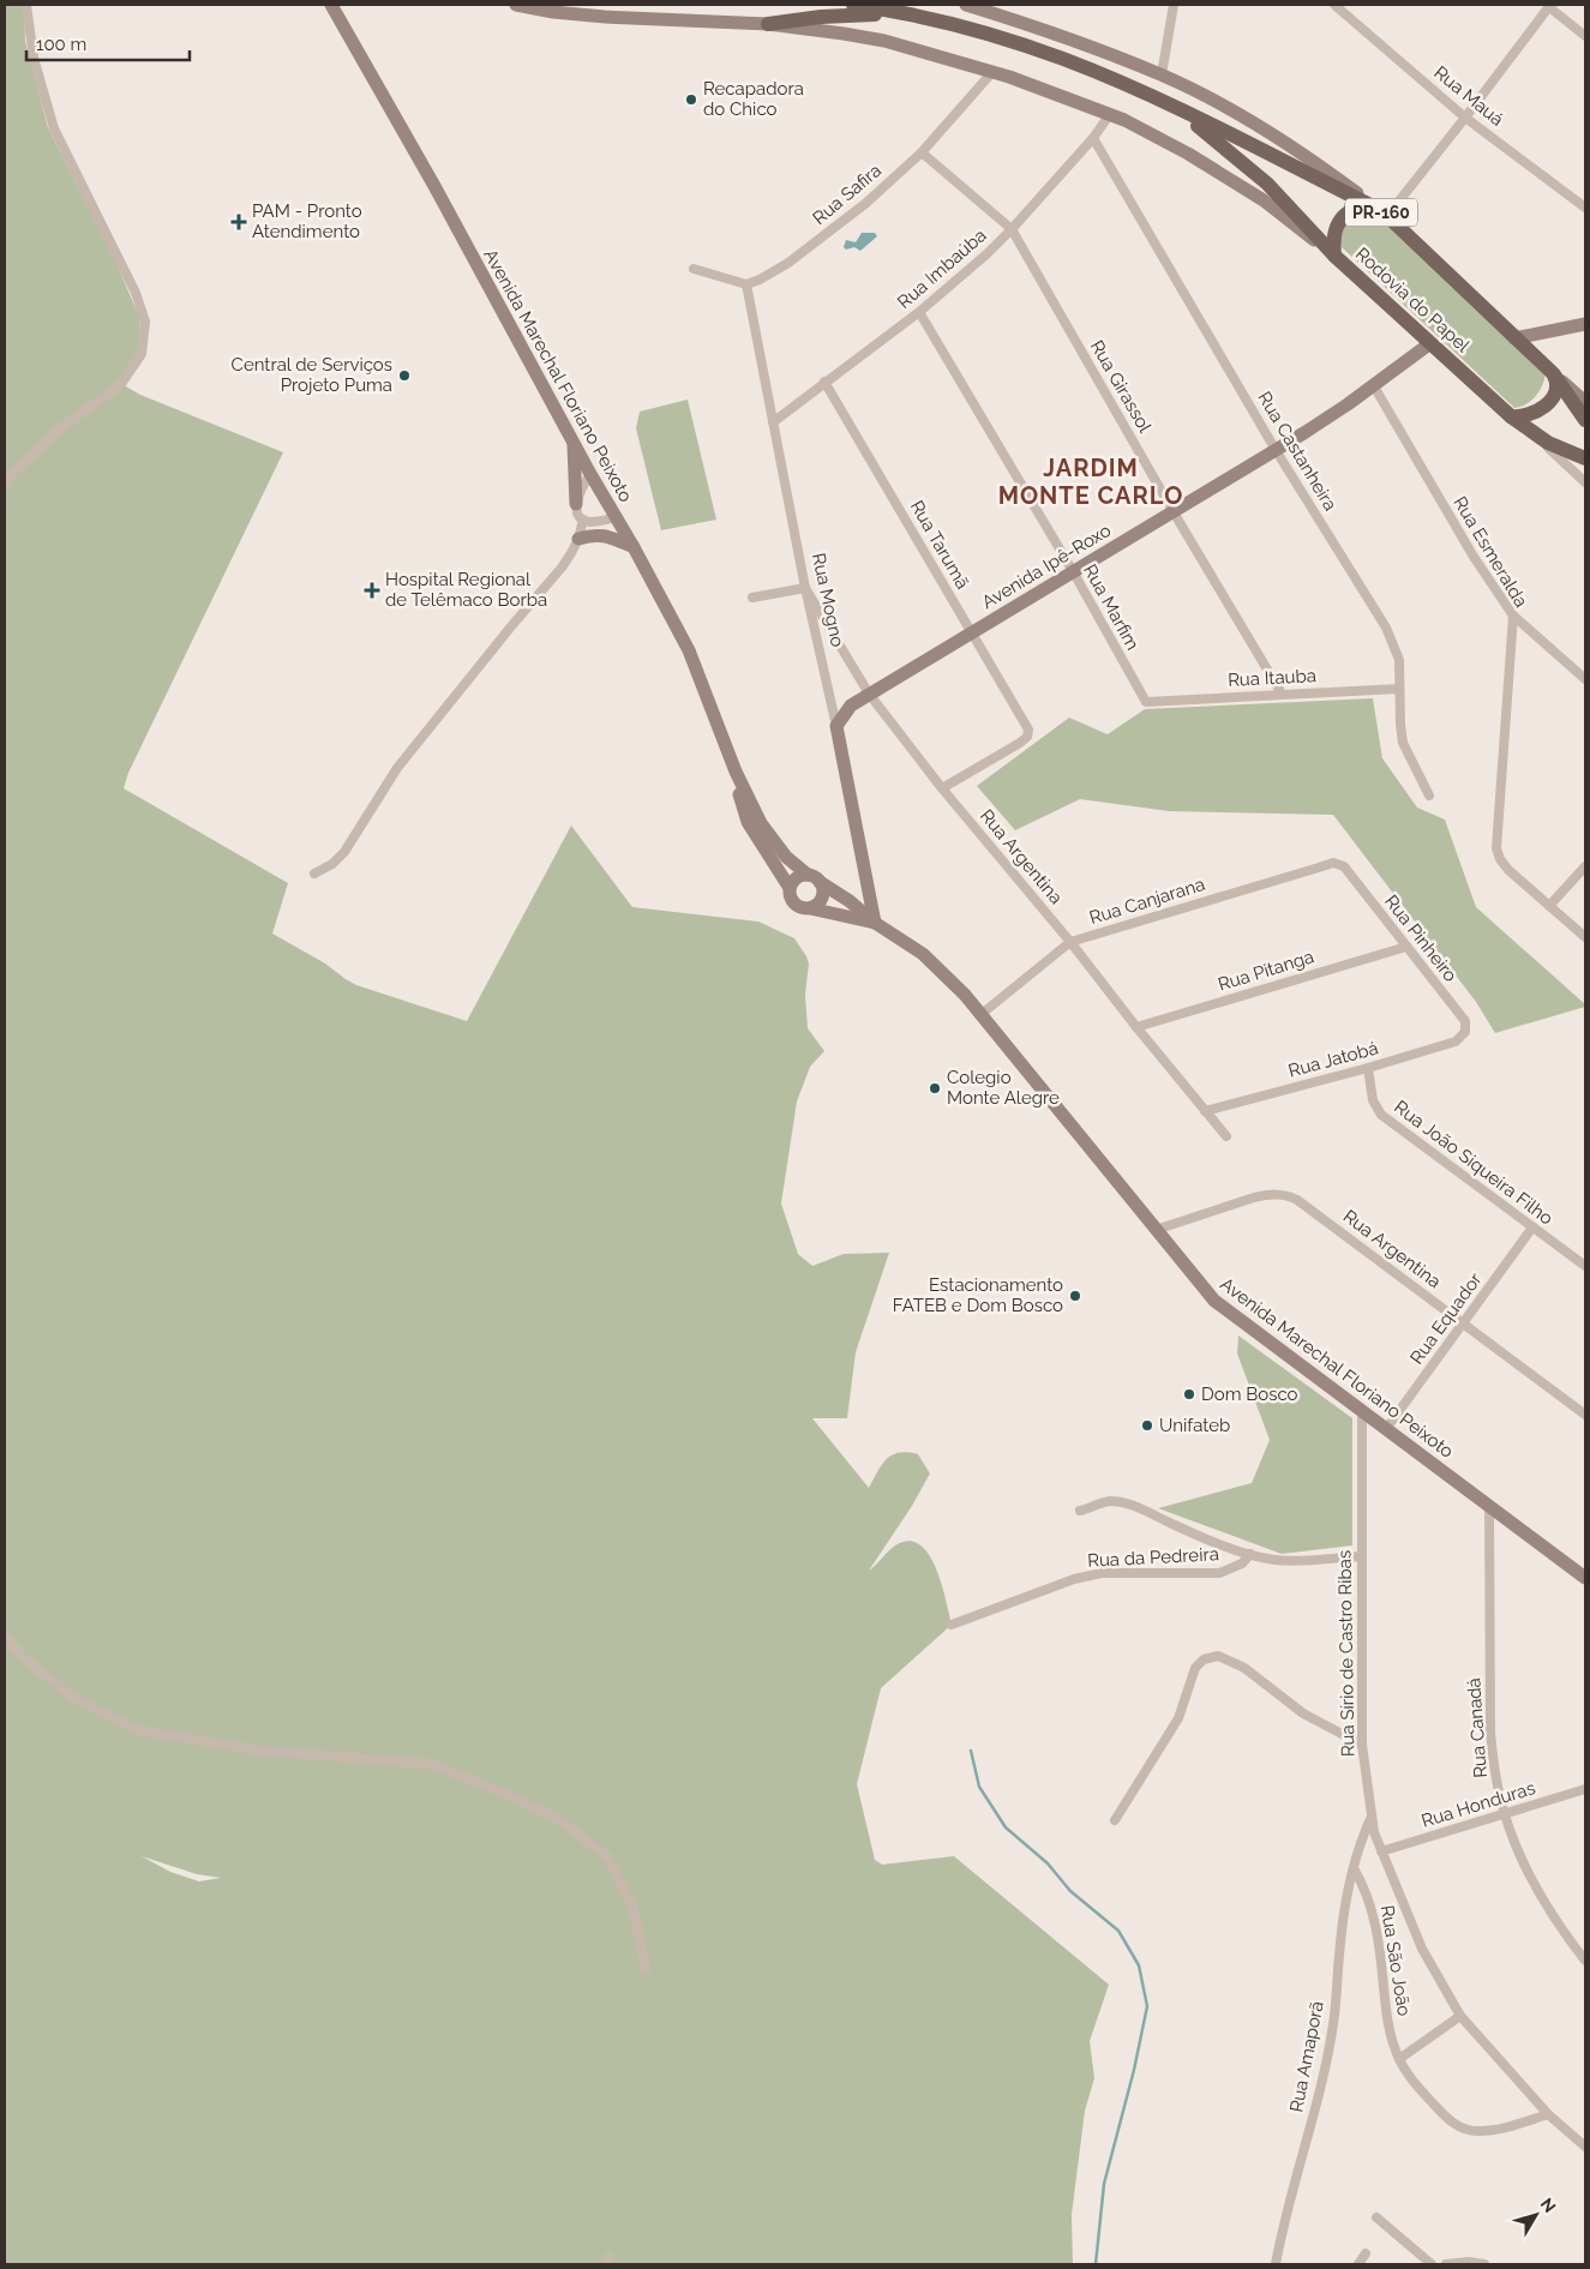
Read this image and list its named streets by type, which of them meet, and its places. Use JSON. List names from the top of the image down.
{
  "streets": {
    "main road": [
      "PR-160",
      "Rodovia do Papel",
      "Avenida Marechal Floriano Peixoto",
      "Avenida Ipê-Roxo",
      "Rua Mogno"
    ],
    "street": [
      "Rua Mauá",
      "Rua Safira",
      "Rua Imbaúba",
      "Rua Girassol",
      "Rua Castanheira",
      "Rua Tarumã",
      "Rua Esmeralda",
      "Rua Marfim",
      "Rua Itauba",
      "Rua Argentina",
      "Rua Canjarana",
      "Rua Pinheiro",
      "Rua Pitanga",
      "Rua Jatobá",
      "Rua João Siqueira Filho",
      "Rua Equador",
      "Rua da Pedreira",
      "Rua Sírio de Castro Ribas",
      "Rua Canadá",
      "Rua Honduras",
      "Rua São João",
      "Rua Amaporã"
    ]
  },
  "crossings": [
    ["Rua Safira", "Rua Girassol"],
    ["Rua Safira", "Rua Mogno"],
    ["Rua Imbaúba", "Rua Girassol"],
    ["Rua Imbaúba", "Rua Castanheira"],
    ["Rua Imbaúba", "Rua Tarumã"],
    ["Rua Imbaúba", "Rua Mogno"],
    ["Rua Imbaúba", "Rua Marfim"],
    ["Rodovia do Papel", "Avenida Ipê-Roxo"],
    ["Avenida Marechal Floriano Peixoto", "Rua Mogno"],
    ["Avenida Marechal Floriano Peixoto", "Rua Argentina"],
    ["Avenida Marechal Floriano Peixoto", "Rua Canjarana"],
    ["Avenida Marechal Floriano Peixoto", "Rua Equador"],
    ["Avenida Marechal Floriano Peixoto", "Rua Sírio de Castro Ribas"],
    ["Avenida Marechal Floriano Peixoto", "Rua Canadá"],
    ["Rua Girassol", "Avenida Ipê-Roxo"],
    ["Rua Girassol", "Rua Itauba"],
    ["Rua Castanheira", "Avenida Ipê-Roxo"],
    ["Rua Castanheira", "Rua Itauba"],
    ["Rua Tarumã", "Avenida Ipê-Roxo"],
    ["Rua Tarumã", "Rua Argentina"],
    ["Rua Esmeralda", "Avenida Ipê-Roxo"],
    ["Avenida Ipê-Roxo", "Rua Mogno"],
    ["Avenida Ipê-Roxo", "Rua Marfim"],
    ["Avenida Ipê-Roxo", "Rua Argentina"],
    ["Rua Mogno", "Rua Argentina"],
    ["Rua Marfim", "Rua Itauba"],
    ["Rua Argentina", "Rua Canjarana"],
    ["Rua Argentina", "Rua Pitanga"],
    ["Rua Argentina", "Rua Jatobá"],
    ["Rua Argentina", "Rua Equador"],
    ["Rua Canjarana", "Rua Pinheiro"],
    ["Rua Pinheiro", "Rua Pitanga"],
    ["Rua Pinheiro", "Rua Jatobá"],
    ["Rua Jatobá", "Rua João Siqueira Filho"],
    ["Rua João Siqueira Filho", "Rua Equador"],
    ["Rua da Pedreira", "Rua Sírio de Castro Ribas"],
    ["Rua Sírio de Castro Ribas", "Rua Honduras"],
    ["Rua Sírio de Castro Ribas", "Rua São João"],
    ["Rua Sírio de Castro Ribas", "Rua Amaporã"],
    ["Rua Canadá", "Rua Honduras"],
    ["Rua São João", "Rua Amaporã"]
  ],
  "districts": ["JARDIM MONTE CARLO"],
  "places": {
    "other": [
      "Recapadora do Chico",
      "Central de Serviços Projeto Puma",
      "Colegio Monte Alegre",
      "Estacionamento FATEB e Dom Bosco",
      "Dom Bosco",
      "Unifateb"
    ],
    "health": ["PAM - Pronto Atendimento", "Hospital Regional de Telêmaco Borba"]
  },
  "scale_bar": "100 m",
  "north": "top right"
}
